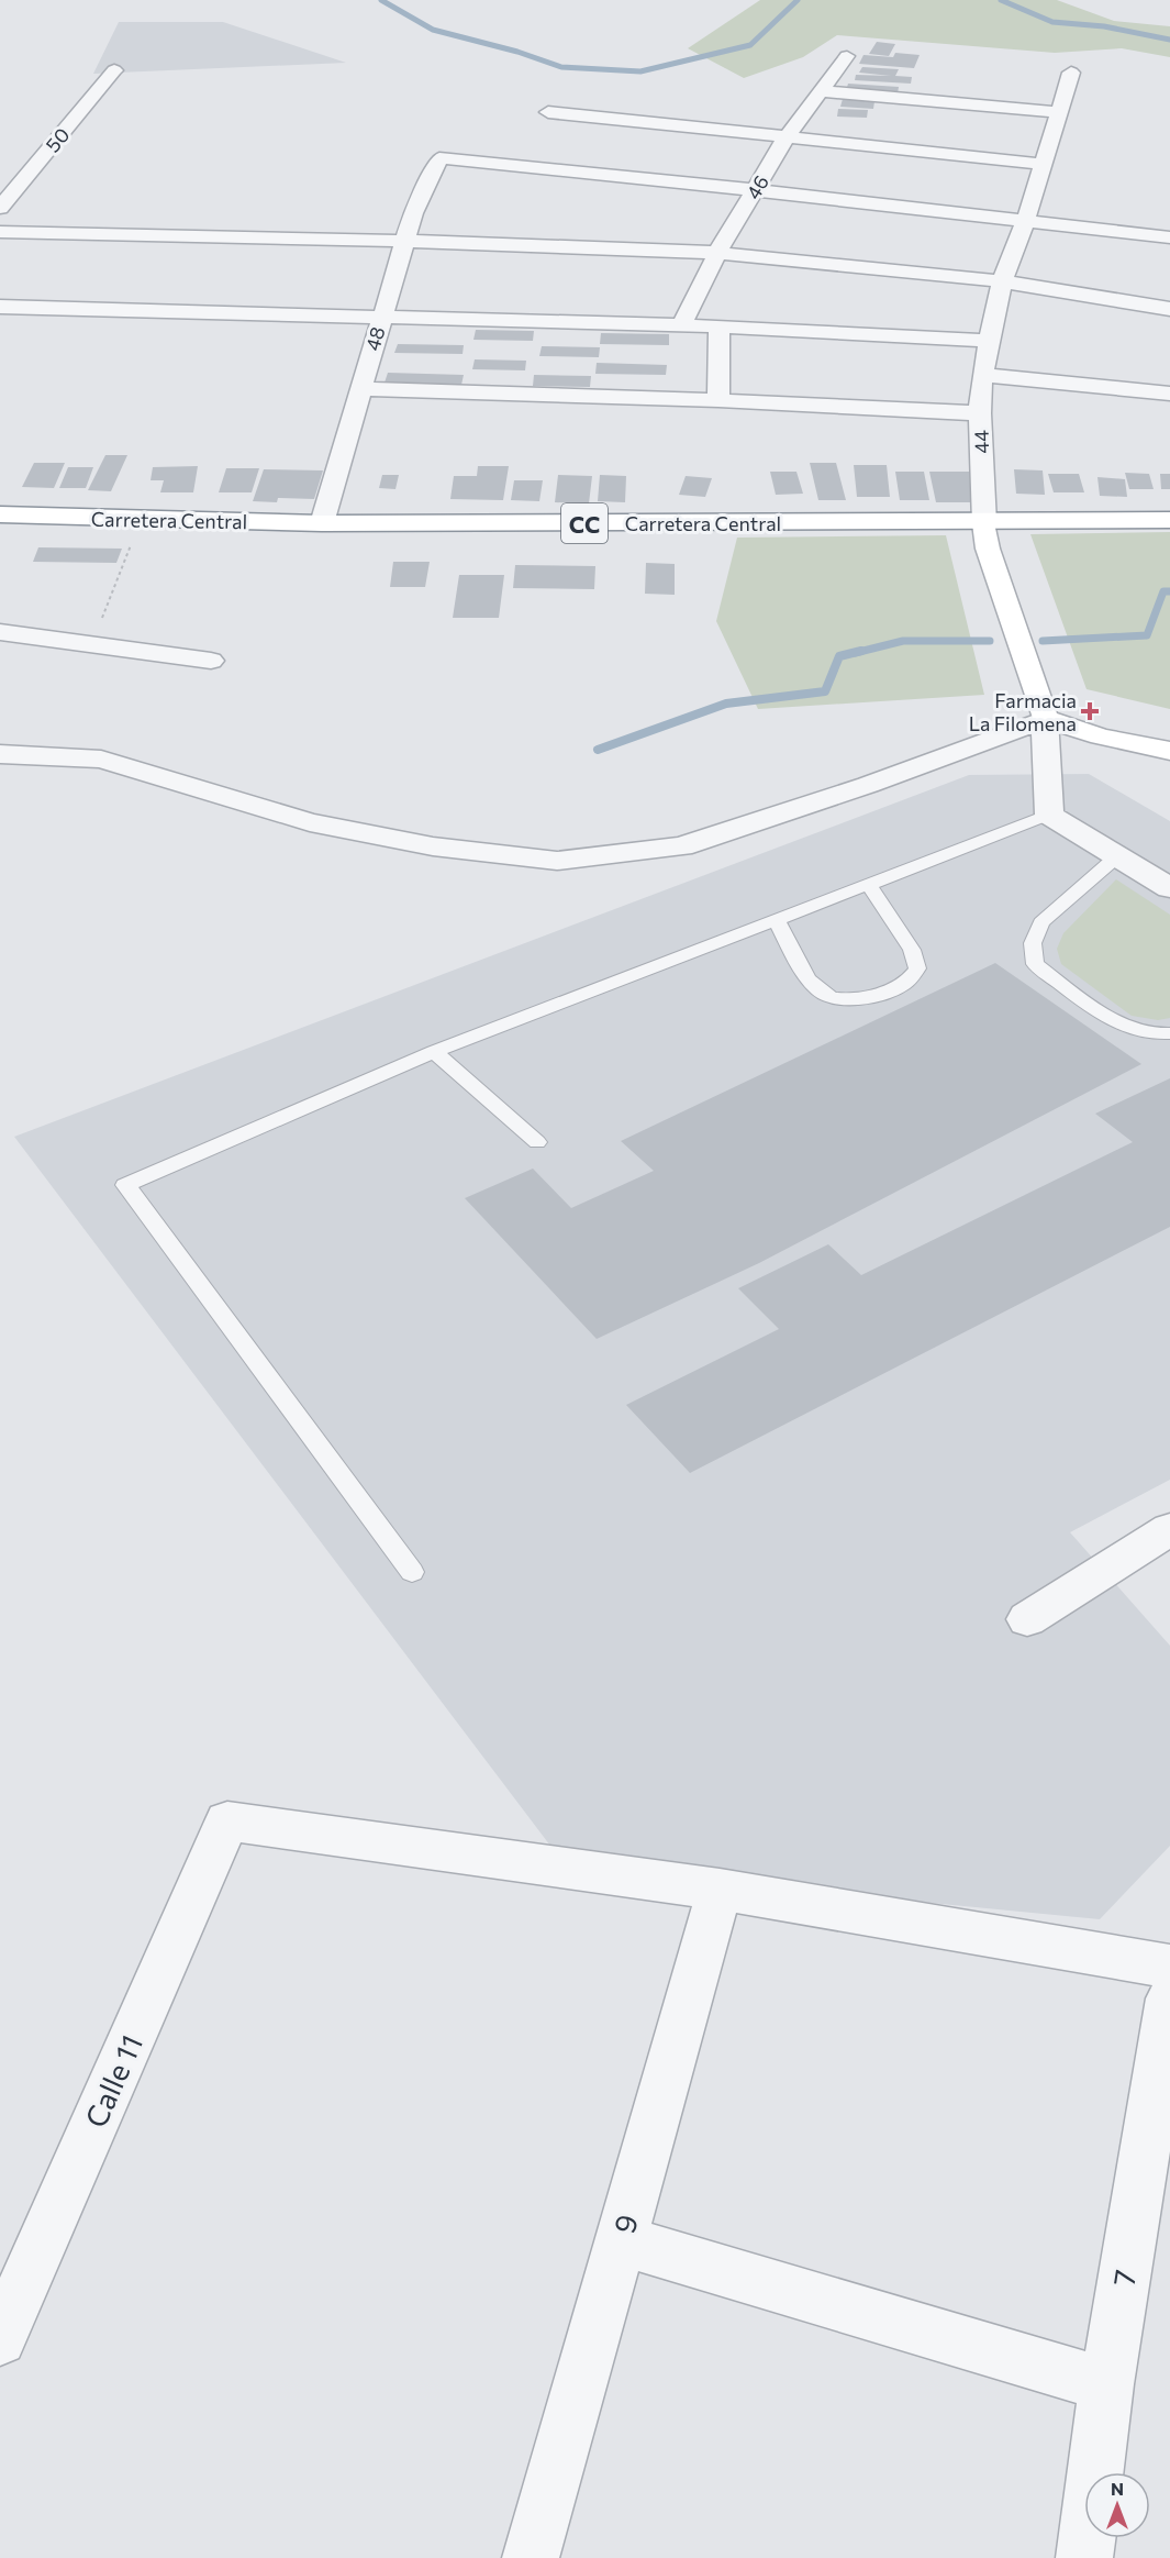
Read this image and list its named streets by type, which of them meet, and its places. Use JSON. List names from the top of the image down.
{
  "streets": {
    "main road": ["44", "Carretera Central", "CC"],
    "street": [
      "50",
      "46",
      "48",
      "Calle 11",
      "9",
      "7"
    ]
  },
  "crossings": [
    ["46", "48"],
    ["48", "Carretera Central"],
    ["44", "Carretera Central"],
    ["Calle 11", "9"]
  ],
  "places": {
    "health": ["Farmacia La Filomena"]
  },
  "north": "top"
}
